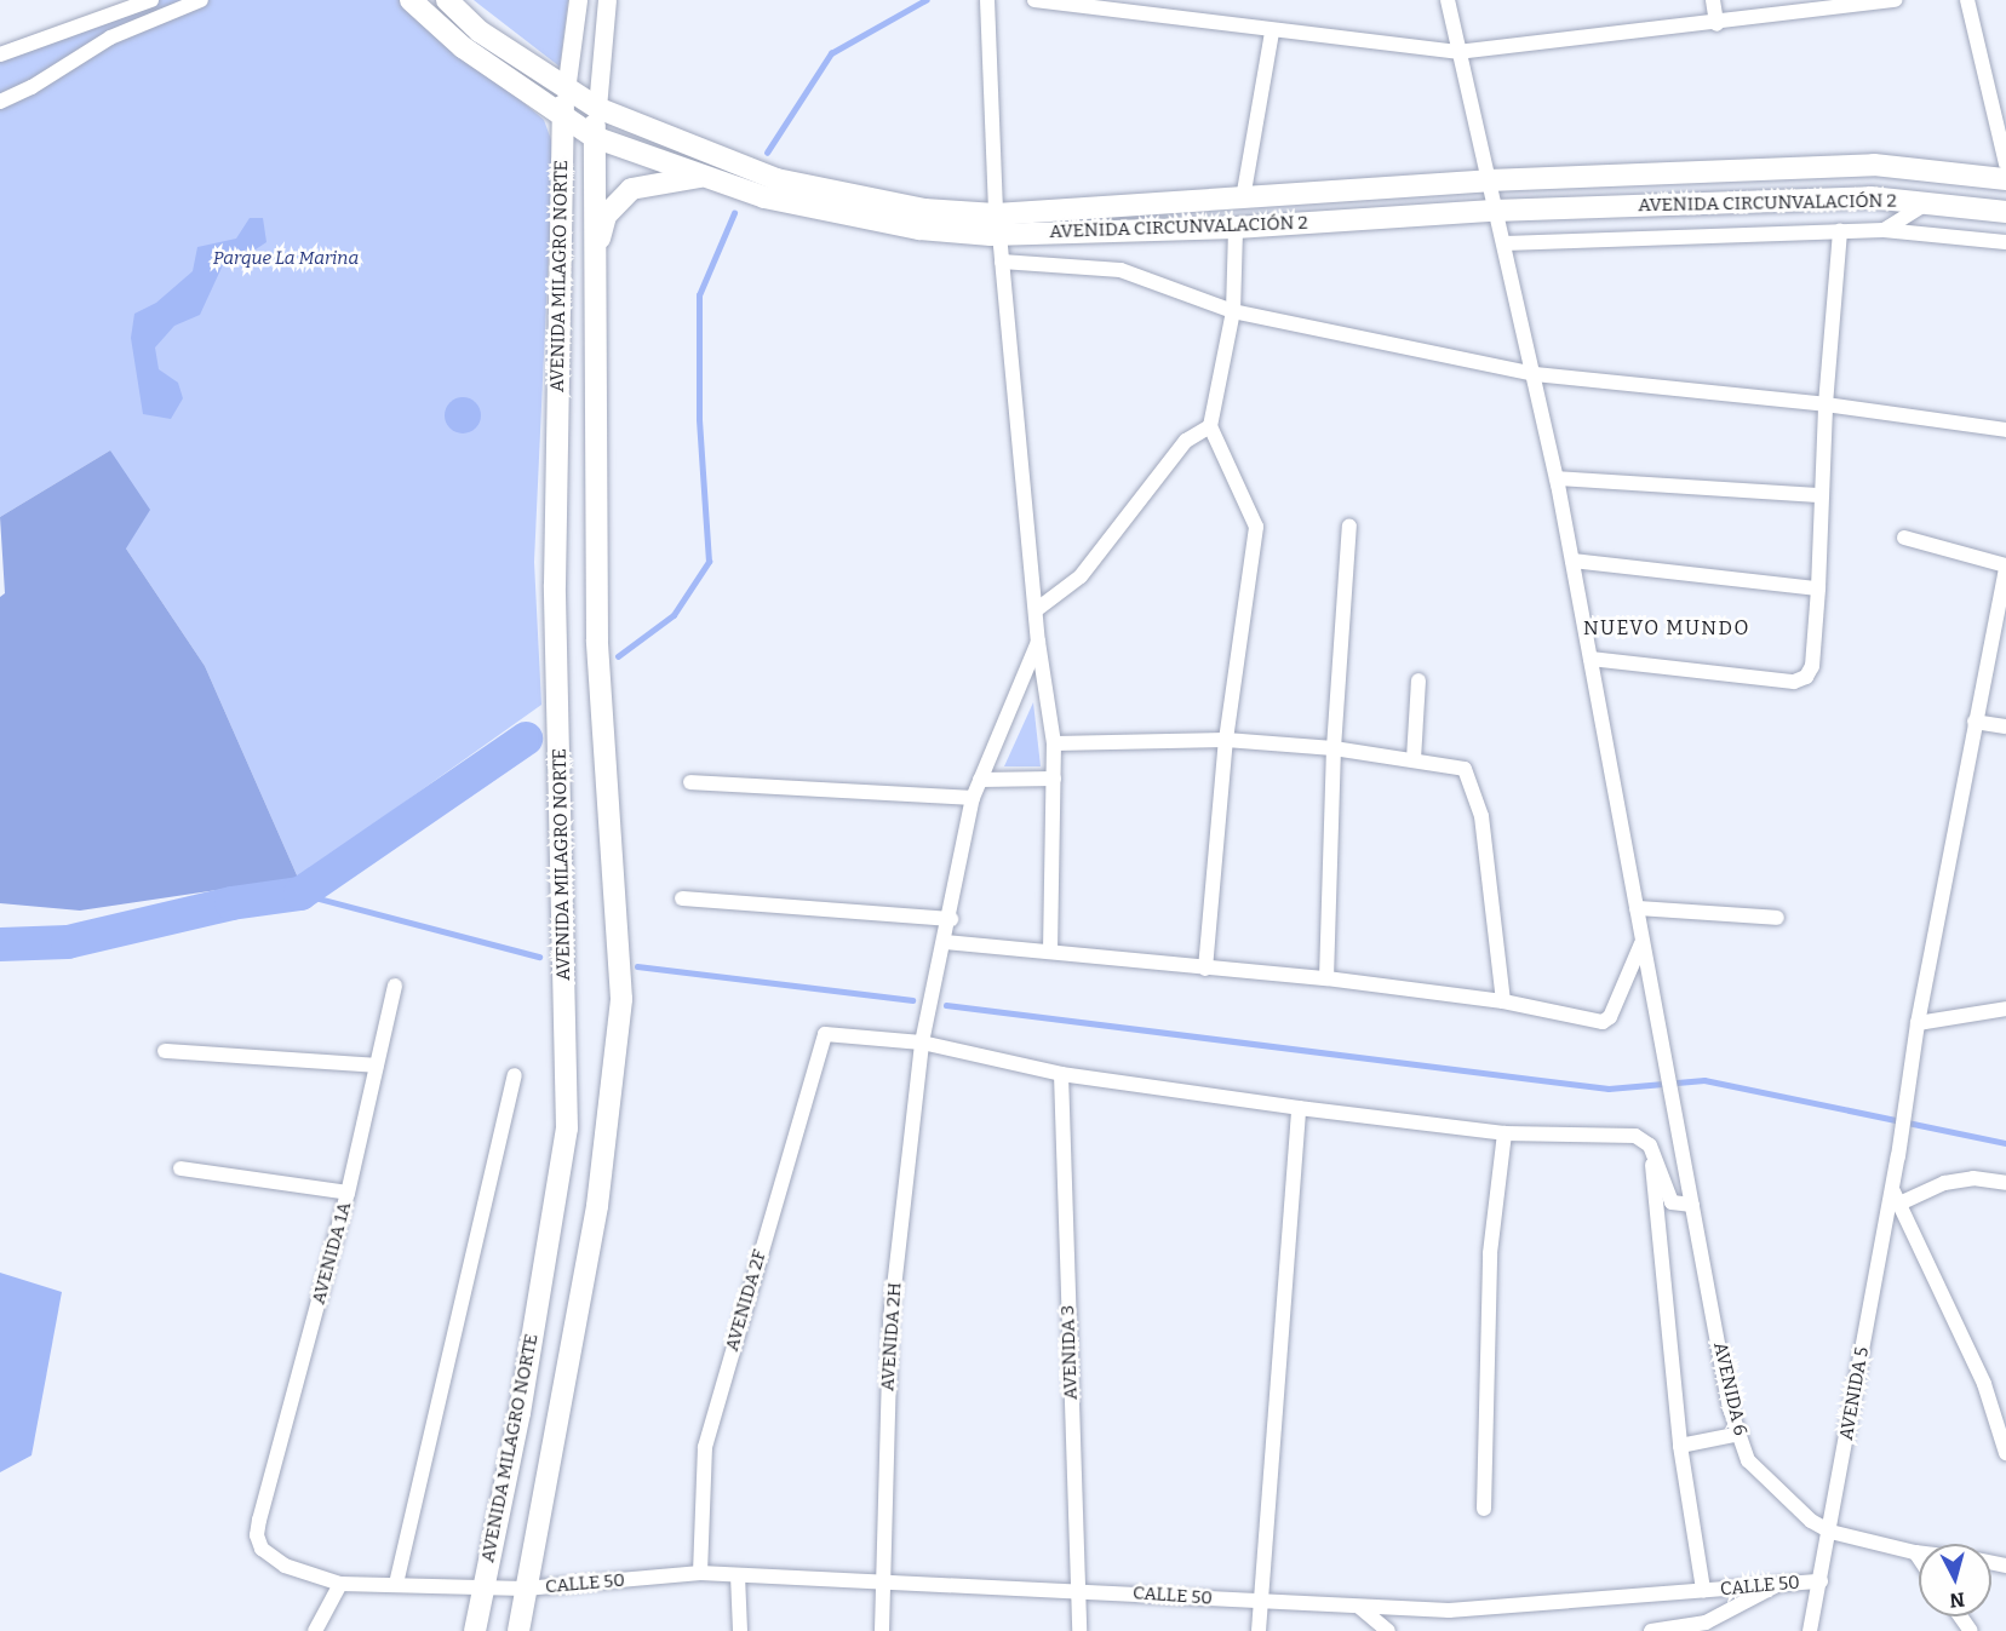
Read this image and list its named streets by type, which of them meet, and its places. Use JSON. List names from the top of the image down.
{
  "streets": {
    "main road": ["AVENIDA CIRCUNVALACIÓN 2", "AVENIDA MILAGRO NORTE"],
    "street": [
      "AVENIDA 1A",
      "AVENIDA 2F",
      "AVENIDA 2H",
      "AVENIDA 3",
      "AVENIDA 6",
      "AVENIDA 5",
      "CALLE 50"
    ]
  },
  "crossings": [
    ["AVENIDA CIRCUNVALACIÓN 2", "AVENIDA MILAGRO NORTE"],
    ["AVENIDA CIRCUNVALACIÓN 2", "AVENIDA 6"],
    ["AVENIDA MILAGRO NORTE", "CALLE 50"],
    ["AVENIDA 1A", "CALLE 50"],
    ["AVENIDA 2F", "AVENIDA 2H"],
    ["AVENIDA 2F", "CALLE 50"],
    ["AVENIDA 2H", "CALLE 50"],
    ["AVENIDA 3", "CALLE 50"],
    ["AVENIDA 6", "AVENIDA 5"],
    ["AVENIDA 5", "CALLE 50"]
  ],
  "districts": ["NUEVO MUNDO"],
  "parks": ["Parque La Marina"],
  "north": "bottom"
}
